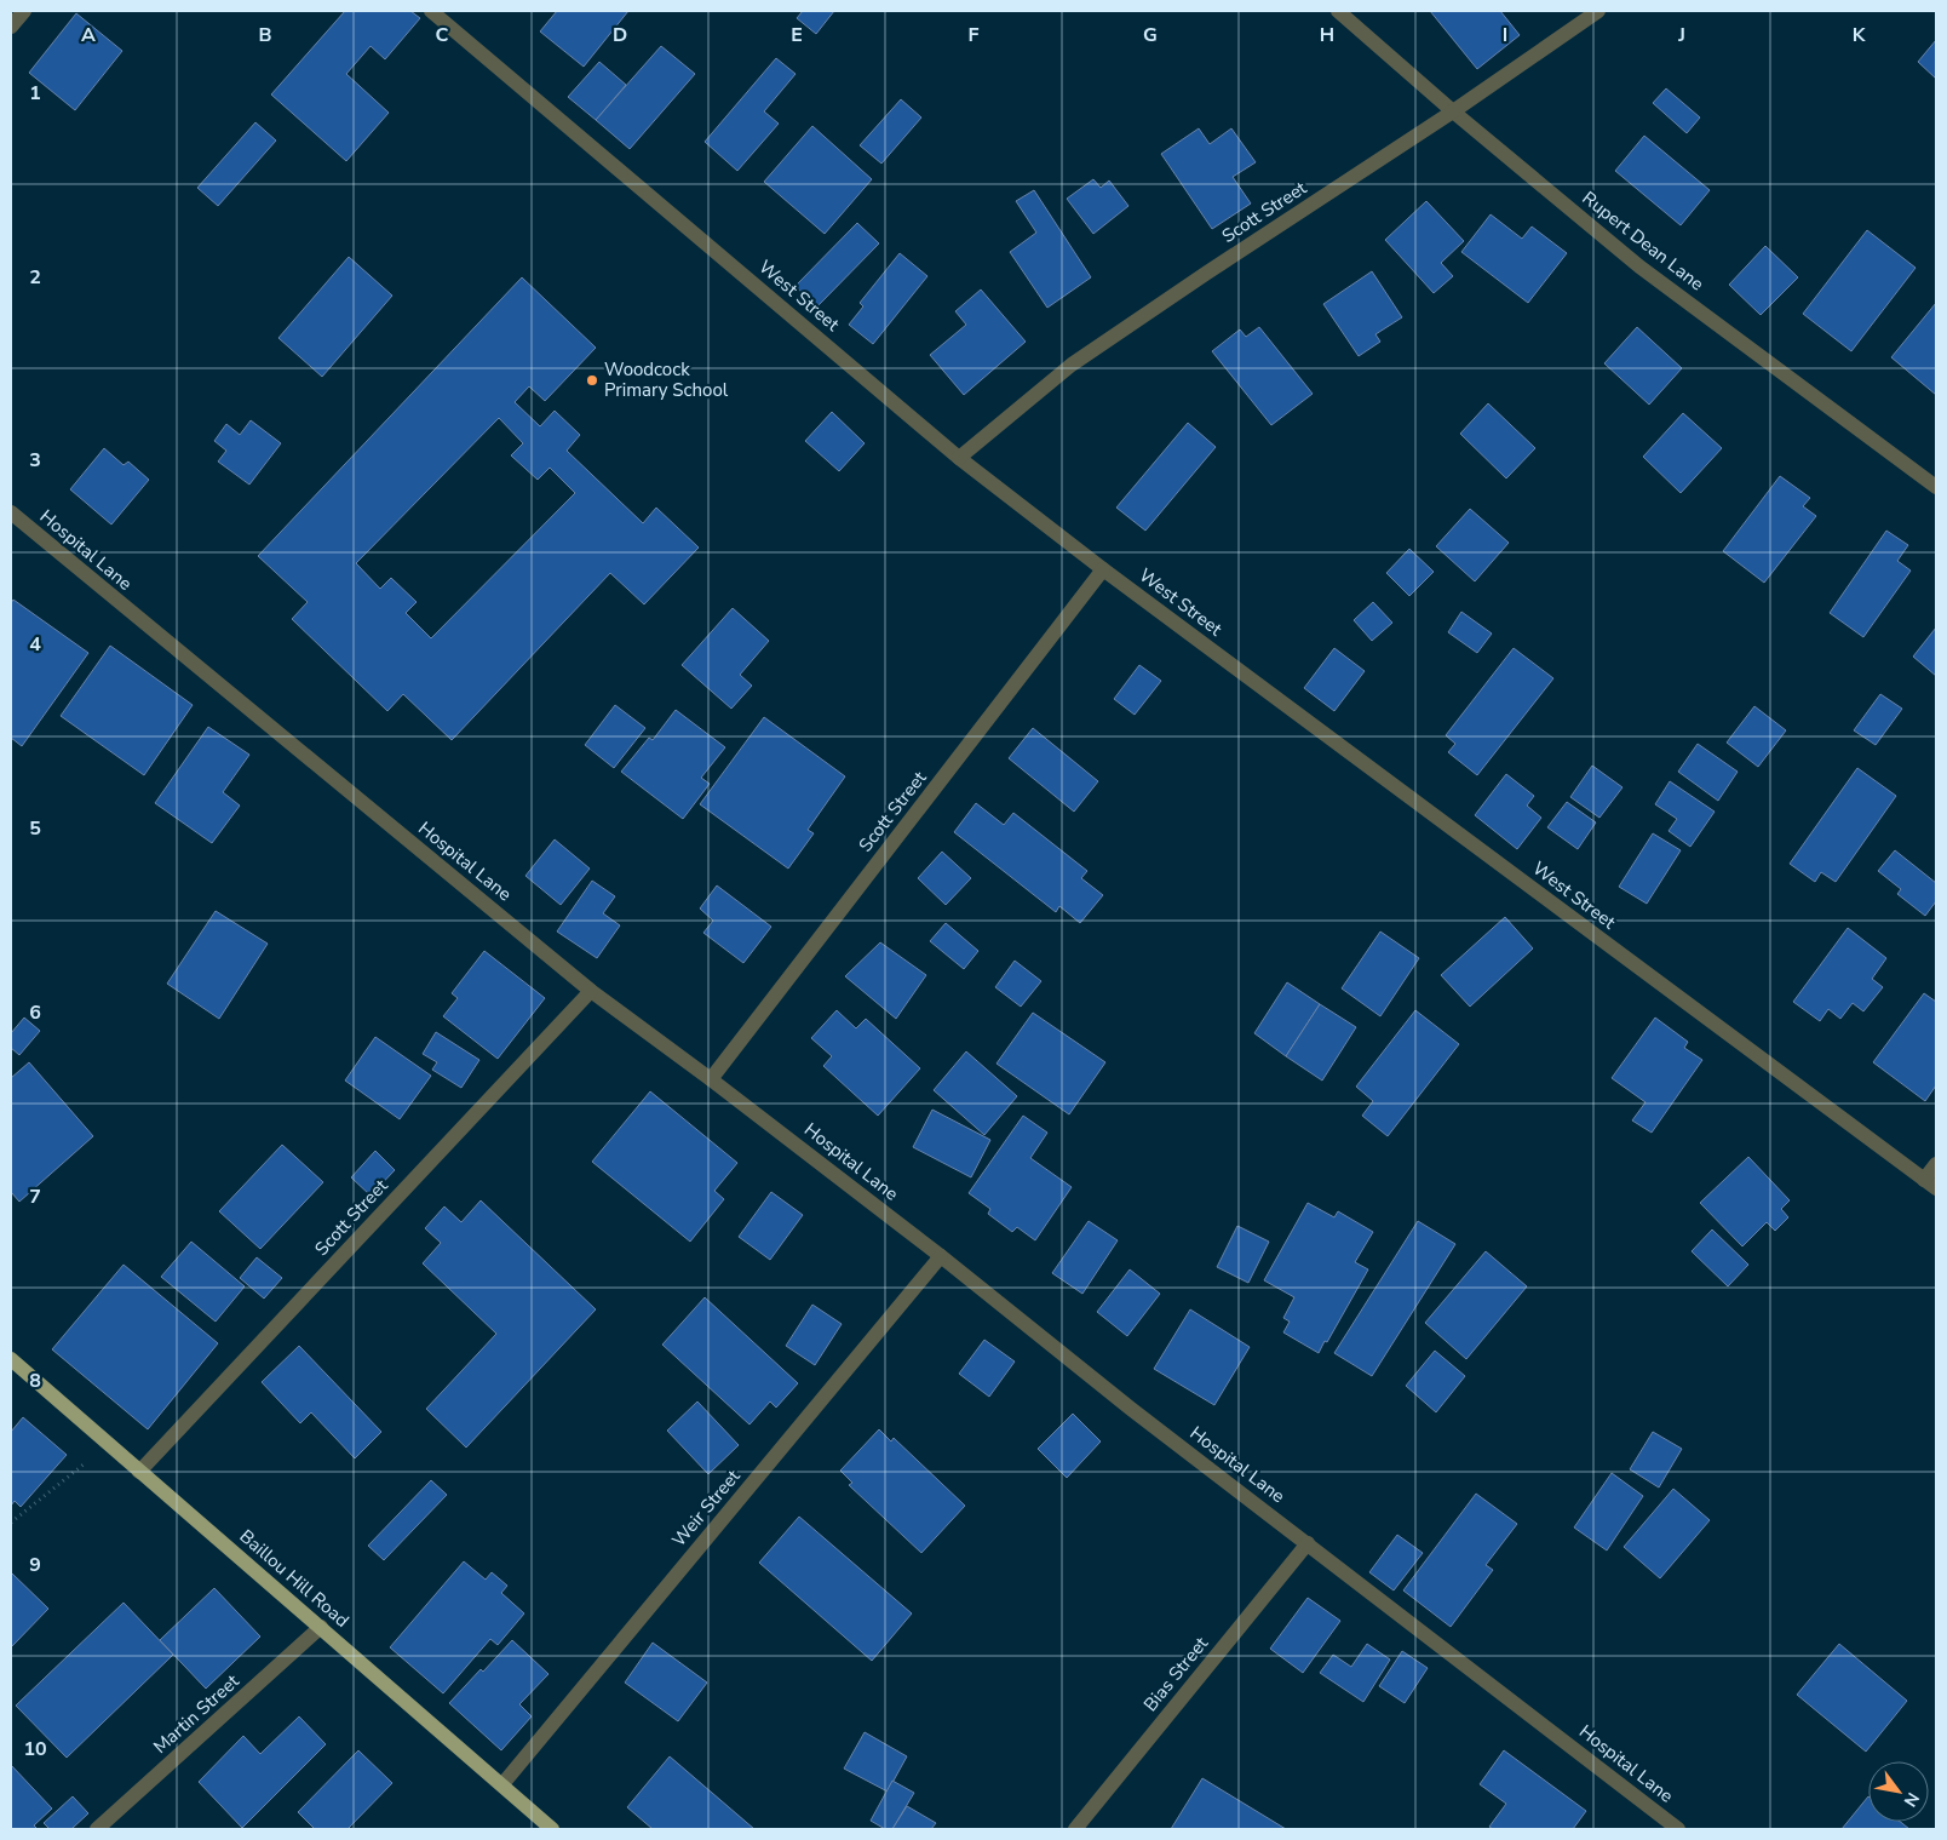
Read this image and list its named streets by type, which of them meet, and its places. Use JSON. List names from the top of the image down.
{
  "streets": {
    "main road": ["Baillou Hill Road"],
    "street": [
      "Scott Street",
      "Rupert Dean Lane",
      "West Street",
      "Hospital Lane",
      "Weir Street",
      "Bias Street",
      "Martin Street"
    ]
  },
  "crossings": [
    ["Scott Street", "Rupert Dean Lane"],
    ["Scott Street", "West Street"],
    ["Scott Street", "Hospital Lane"],
    ["Scott Street", "Baillou Hill Road"],
    ["Hospital Lane", "Weir Street"],
    ["Hospital Lane", "Bias Street"],
    ["Weir Street", "Baillou Hill Road"],
    ["Baillou Hill Road", "Martin Street"]
  ],
  "places": ["Woodcock Primary School"],
  "north": "bottom right",
  "grid": {
    "columns": [
      "A",
      "B",
      "C",
      "D",
      "E",
      "F",
      "G",
      "H",
      "I",
      "J",
      "K"
    ],
    "rows": [
      "1",
      "2",
      "3",
      "4",
      "5",
      "6",
      "7",
      "8",
      "9",
      "10"
    ]
  }
}
